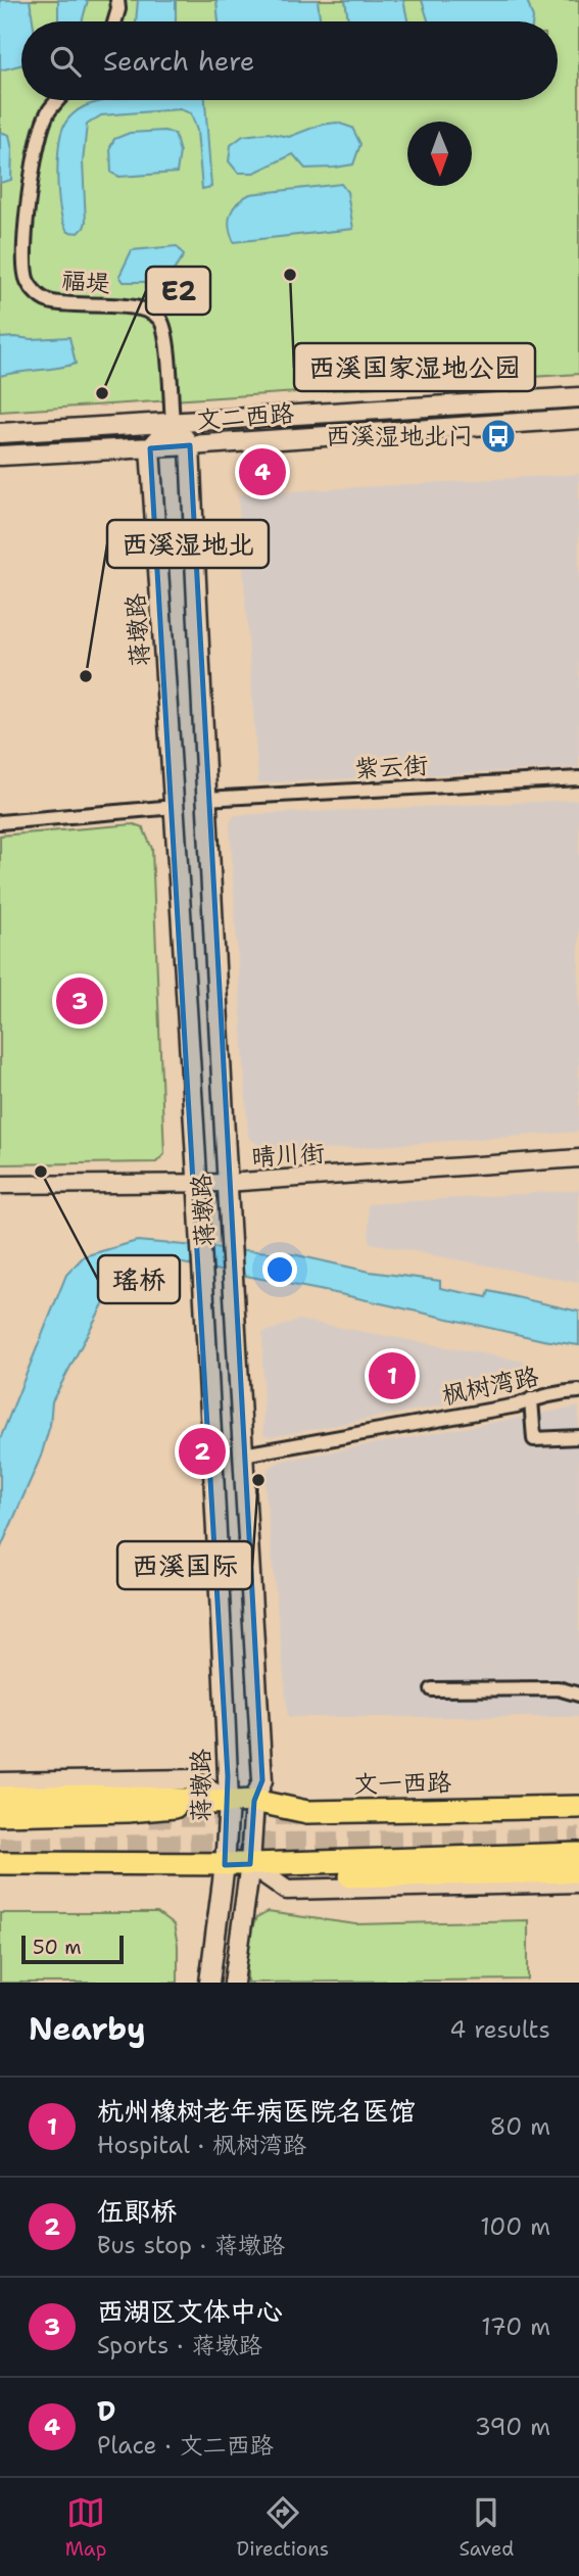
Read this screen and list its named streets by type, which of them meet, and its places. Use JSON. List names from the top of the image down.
{
  "streets": {
    "main road": ["文二西路", "蒋墩路", "文一西路"],
    "street": [
      "福堤",
      "紫云街",
      "晴川街",
      "枫树湾路"
    ]
  },
  "crossings": [
    ["福堤", "文二西路"],
    ["文二西路", "蒋墩路"],
    ["蒋墩路", "紫云街"],
    ["蒋墩路", "晴川街"],
    ["蒋墩路", "枫树湾路"],
    ["蒋墩路", "文一西路"]
  ],
  "places": {
    "other": [
      "西溪国家湿地公园",
      "E2",
      "西溪湿地北",
      "瑶桥",
      "西溪国际"
    ],
    "bus stop": ["西溪湿地北门"]
  },
  "scale_bar": "50 m",
  "north": "bottom",
  "page": {
    "search": "Search here",
    "pins": [
      "4",
      "3",
      "1",
      "2"
    ],
    "scale": "50 m",
    "heading": ["Nearby", "4 results"],
    "list": [
      {
        "mark": "1",
        "name": "杭州橡树老年病医院名医馆",
        "note": "Hospital · 枫树湾路",
        "value": "80 m"
      },
      {
        "mark": "2",
        "name": "伍郎桥",
        "note": "Bus stop · 蒋墩路",
        "value": "100 m"
      },
      {
        "mark": "3",
        "name": "西湖区文体中心",
        "note": "Sports · 蒋墩路",
        "value": "170 m"
      },
      {
        "mark": "4",
        "name": "D",
        "note": "Place · 文二西路",
        "value": "390 m"
      }
    ],
    "nav": ["Map", "Directions", "Saved"]
  }
}
